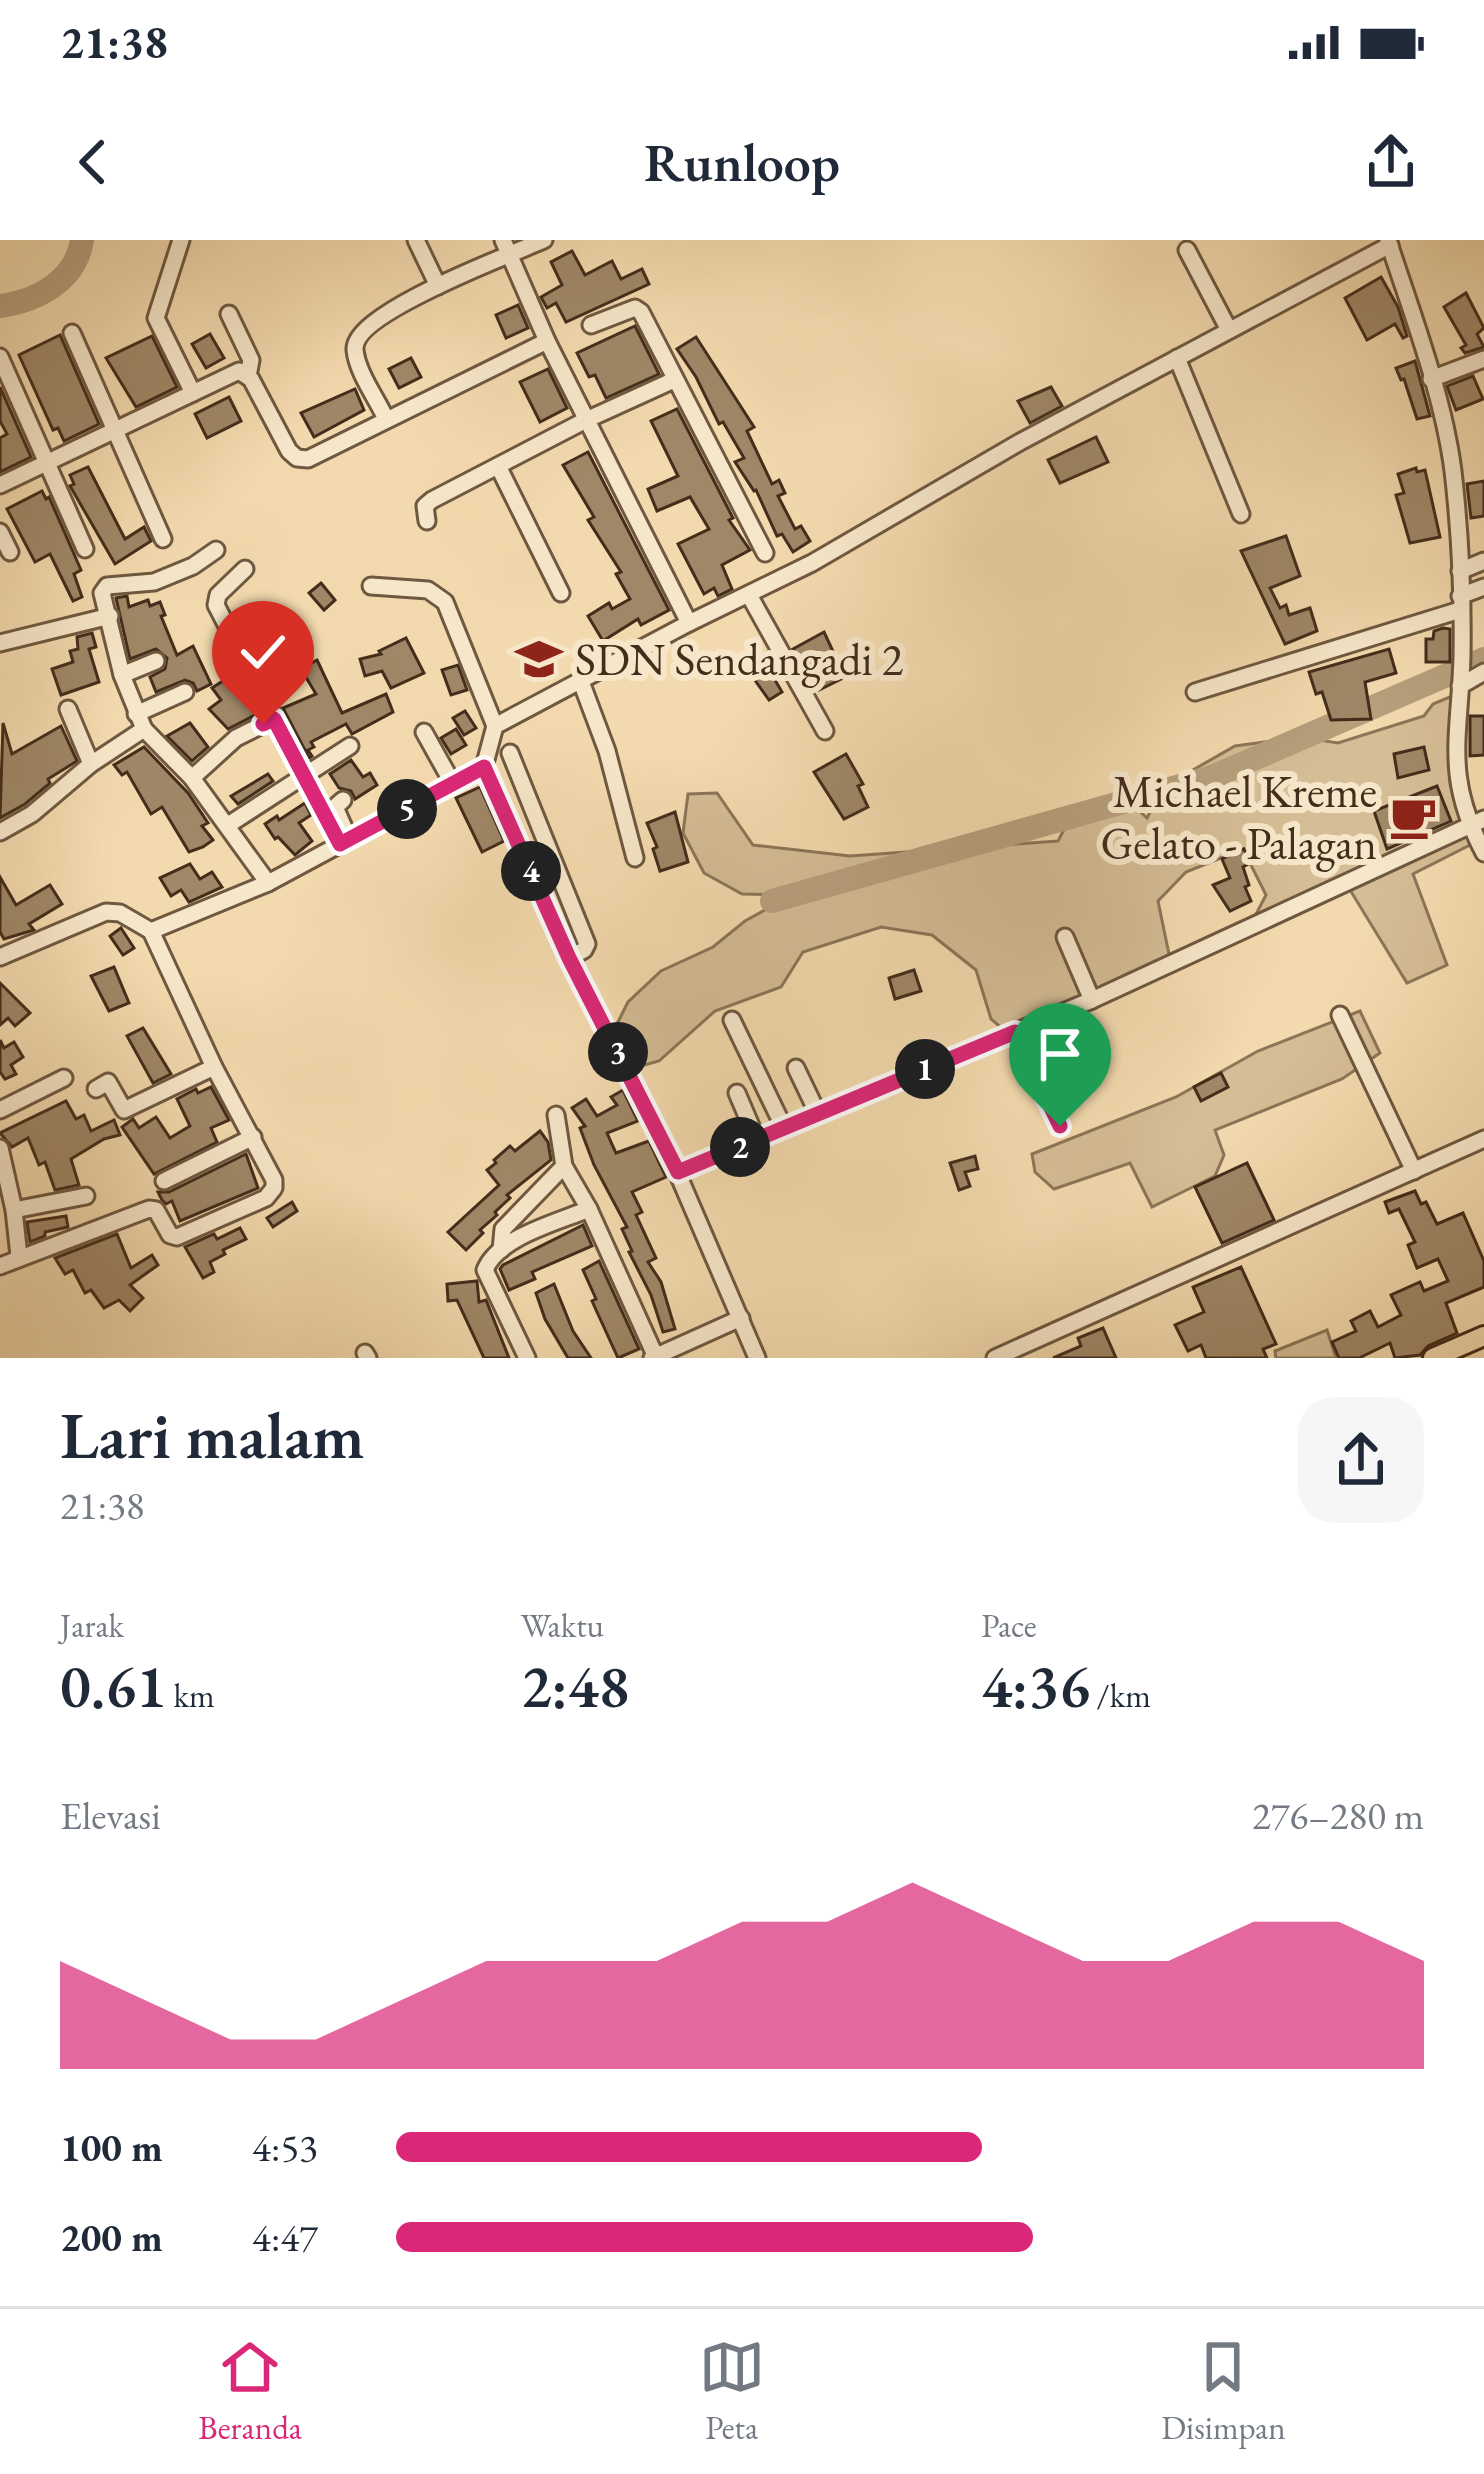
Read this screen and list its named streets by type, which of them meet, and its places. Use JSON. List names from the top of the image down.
{
  "places": {
    "school or university": ["SDN Sendangadi 2"],
    "cafe": ["Michael Kreme Gelato - Palagan"]
  },
  "page": {
    "status": "21:38",
    "header": "Runloop",
    "pins": [
      "5",
      "4",
      "3",
      "1",
      "2"
    ],
    "heading": ["Lari malam", "21:38"],
    "stats": [
      ["Jarak", "0.61 km"],
      ["Waktu", "2:48"],
      ["Pace", "4:36 /km"]
    ],
    "chart": ["Elevasi", "276–280 m"],
    "list": [
      {
        "name": "100 m",
        "note": "4:53"
      },
      {
        "name": "200 m",
        "note": "4:47"
      }
    ],
    "tabs": ["Beranda", "Peta", "Disimpan"]
  }
}
